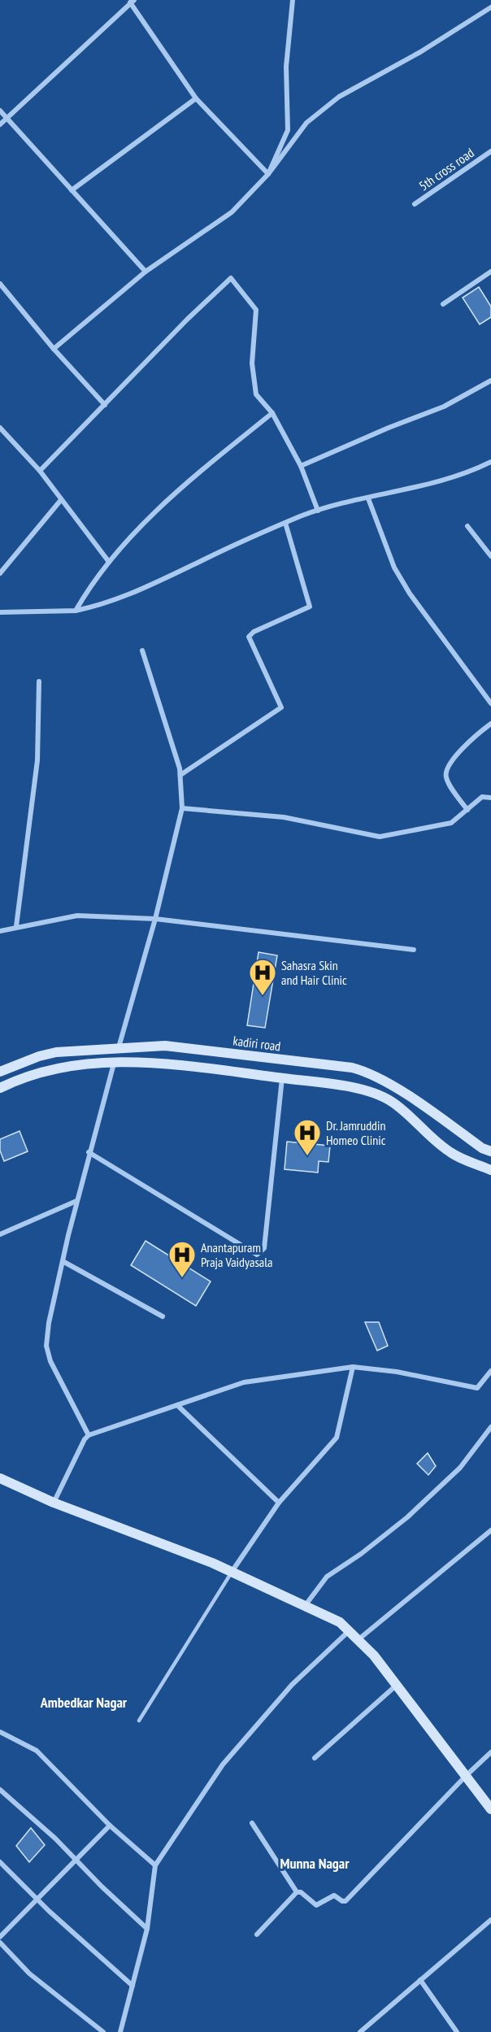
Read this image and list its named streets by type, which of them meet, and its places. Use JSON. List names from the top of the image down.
{
  "streets": {
    "main road": ["kadiri road"],
    "street": ["5th cross road"]
  },
  "districts": ["Ambedkar Nagar", "Munna Nagar"],
  "places": {
    "hospital": ["Sahasra Skin and Hair Clinic", "Dr. Jamruddin Homeo Clinic", "Anantapuram Praja Vaidyasala"]
  }
}
